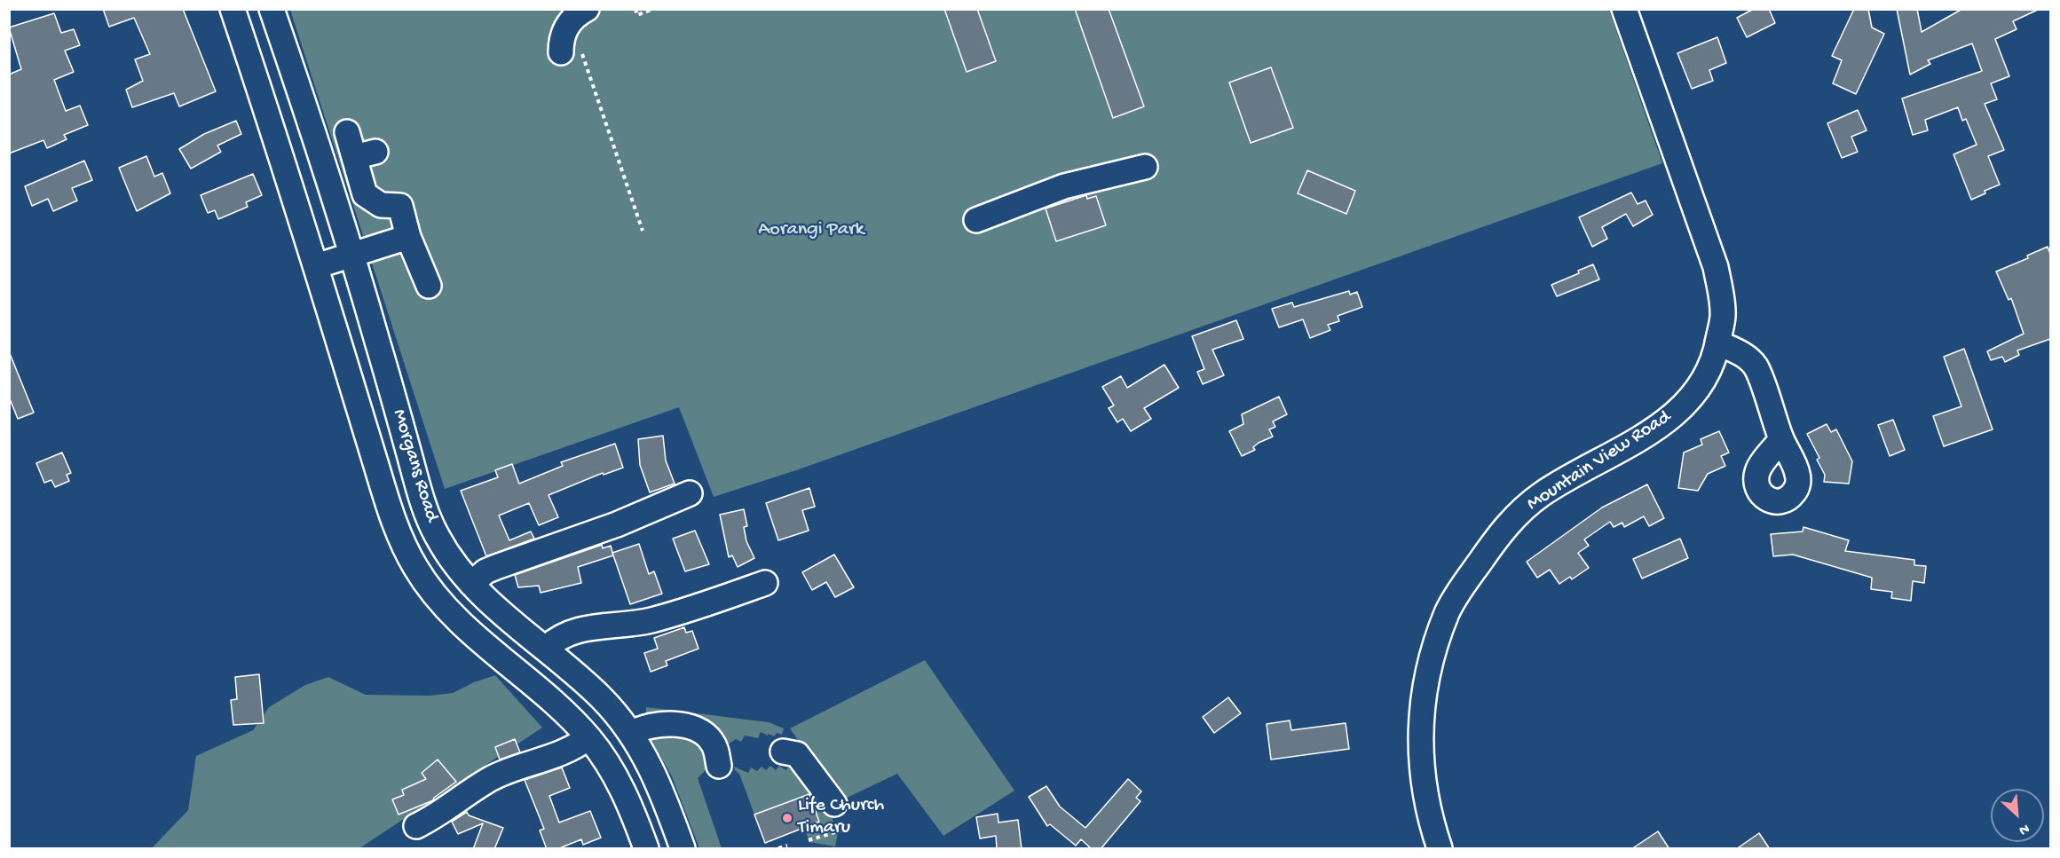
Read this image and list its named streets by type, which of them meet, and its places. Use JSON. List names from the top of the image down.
{
  "streets": {
    "street": ["Mountain View Road", "Morgans Road"]
  },
  "parks": ["Aorangi Park"],
  "places": ["Life Church Timaru"],
  "north": "bottom right"
}
